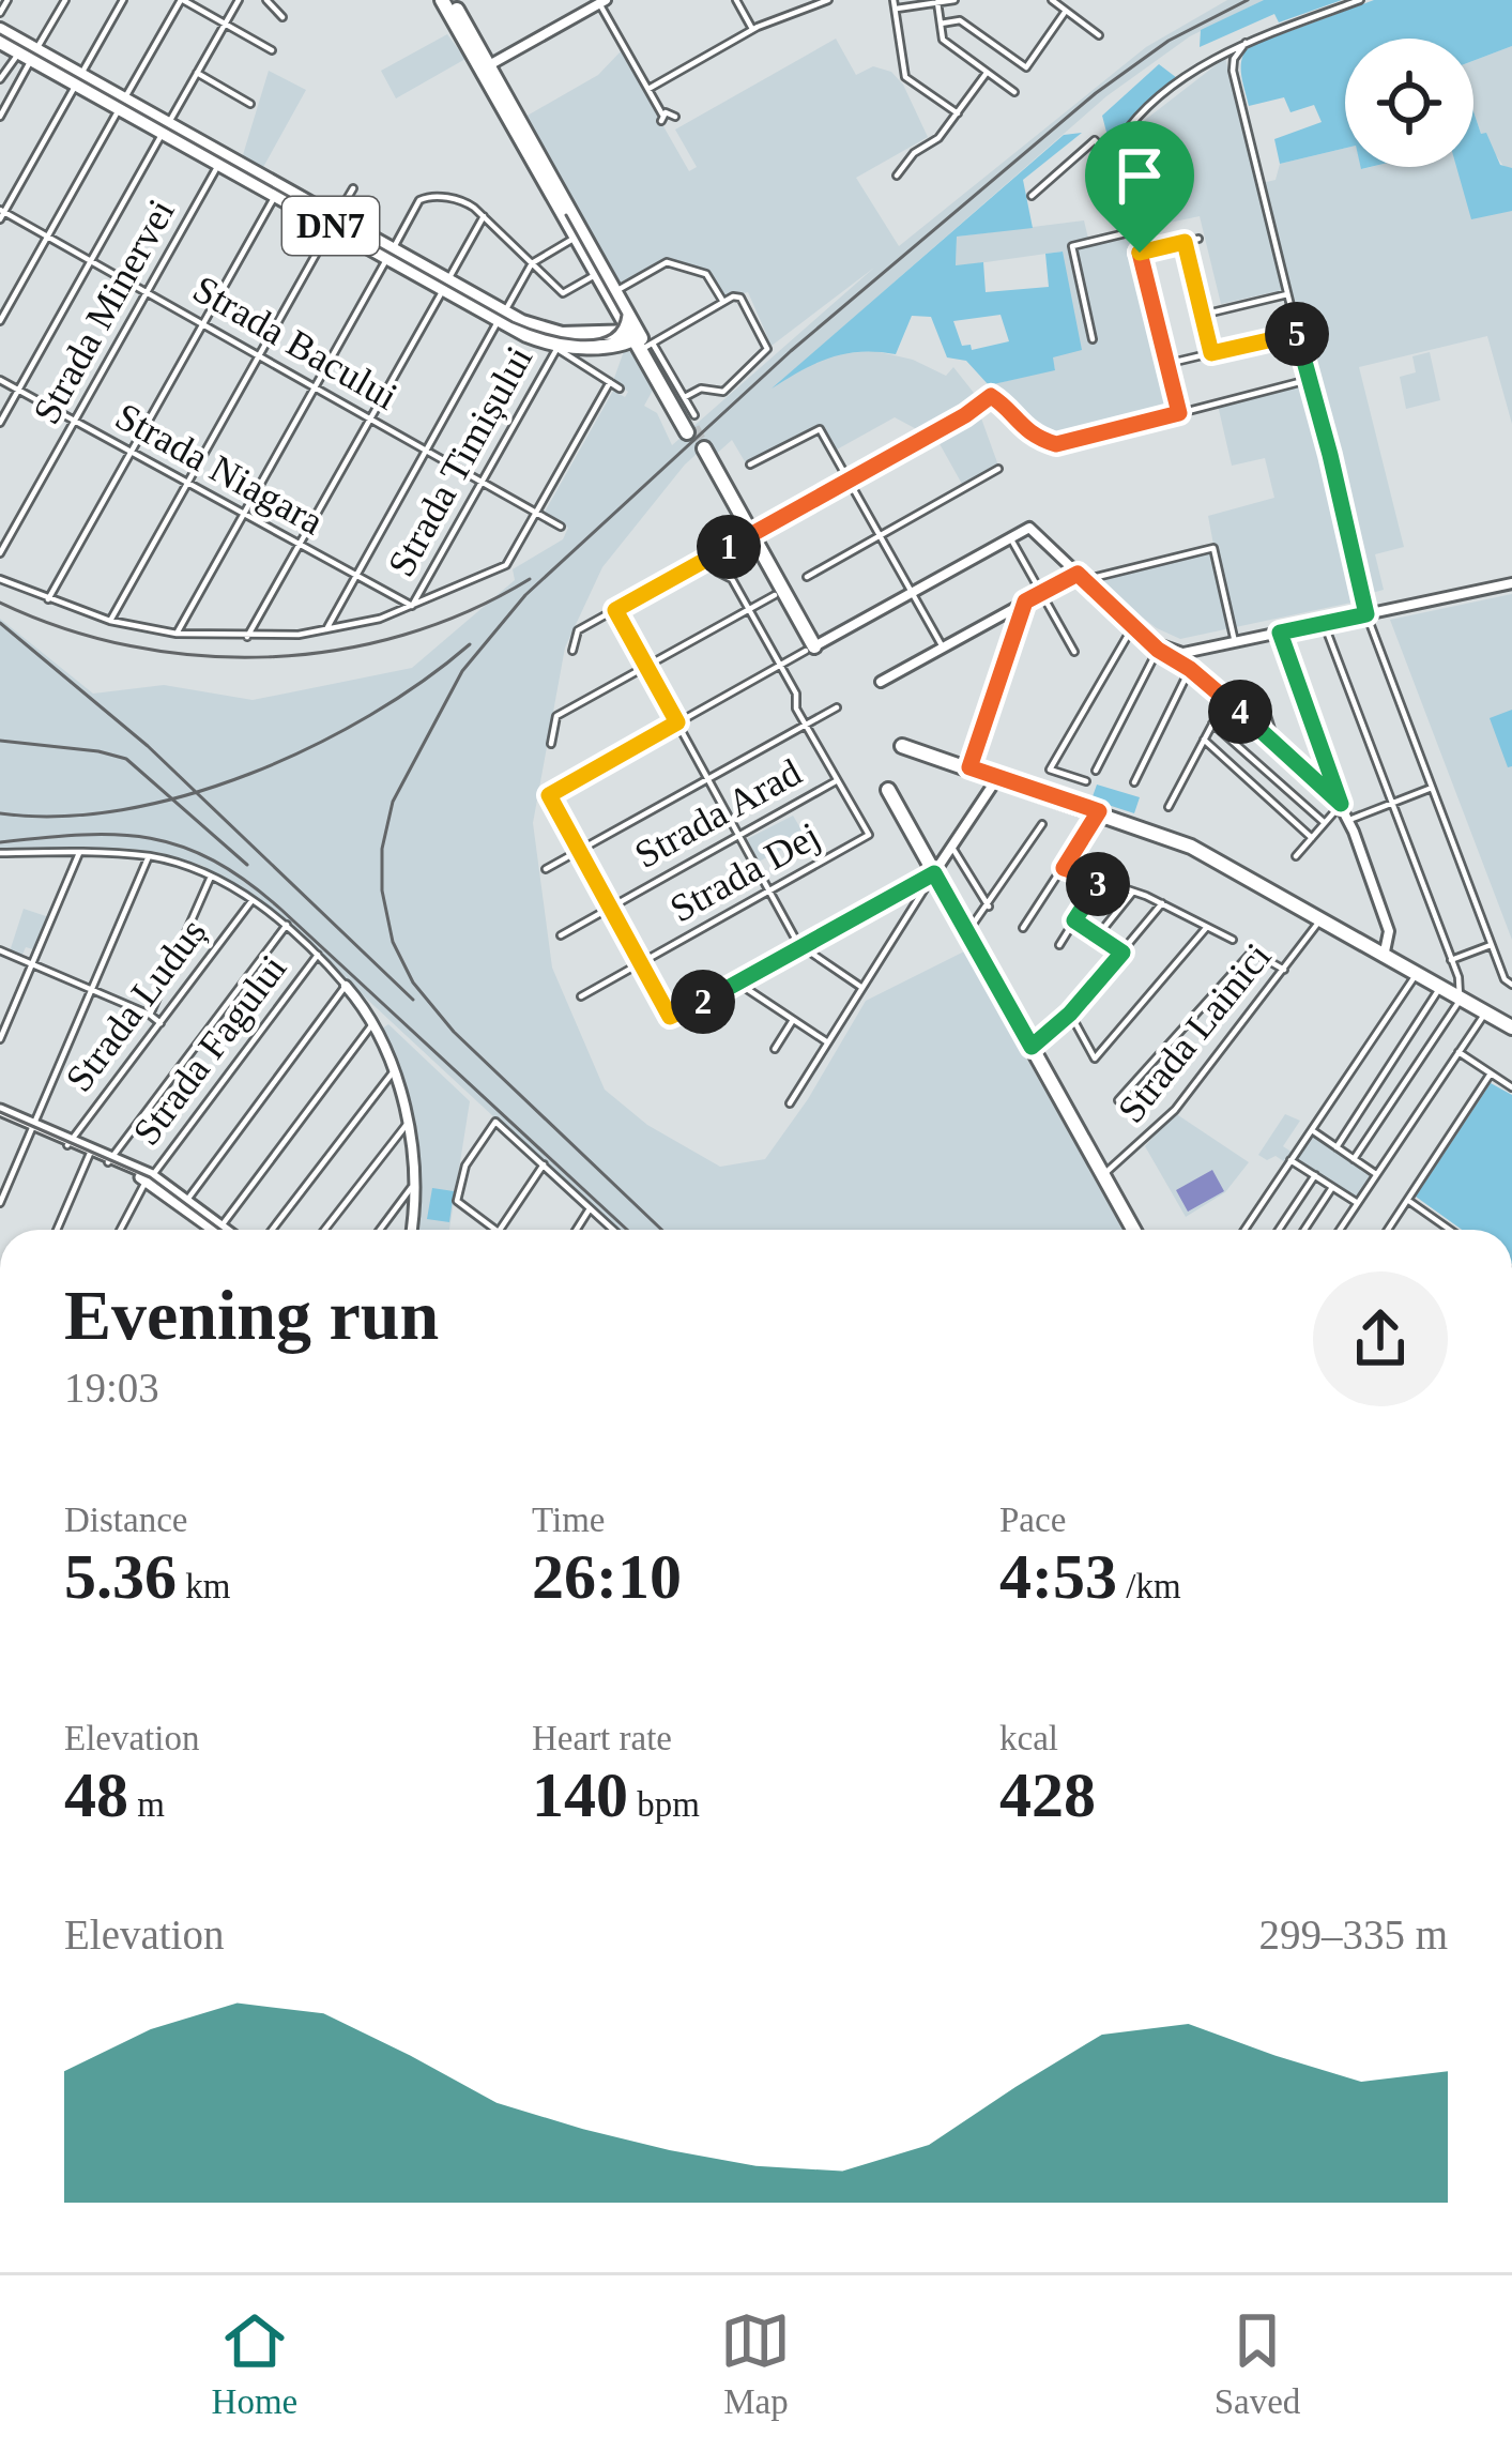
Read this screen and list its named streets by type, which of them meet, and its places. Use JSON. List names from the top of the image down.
{
  "streets": {
    "main road": ["DN7"],
    "street": [
      "Strada Minervei",
      "Strada Bacului",
      "Strada Timișului",
      "Strada Niagara",
      "Strada Arad",
      "Strada Dej",
      "Strada Luduș",
      "Strada Lainici",
      "Strada Fagului"
    ]
  },
  "crossings": [
    ["DN7", "Strada Minervei"],
    ["DN7", "Strada Timișului"],
    ["Strada Minervei", "Strada Bacului"],
    ["Strada Minervei", "Strada Niagara"],
    ["Strada Bacului", "Strada Timișului"],
    ["Strada Timișului", "Strada Niagara"],
    ["Strada Arad", "Strada Dej"]
  ],
  "page": {
    "pins": [
      "5",
      "1",
      "4",
      "3",
      "2"
    ],
    "heading": ["Evening run", "19:03"],
    "stats": [
      ["Distance", "5.36 km"],
      ["Time", "26:10"],
      ["Pace", "4:53 /km"],
      ["Elevation", "48 m"],
      ["Heart rate", "140 bpm"],
      ["kcal", "428"]
    ],
    "chart": ["Elevation", "299–335 m"],
    "tabs": ["Home", "Map", "Saved"]
  }
}
